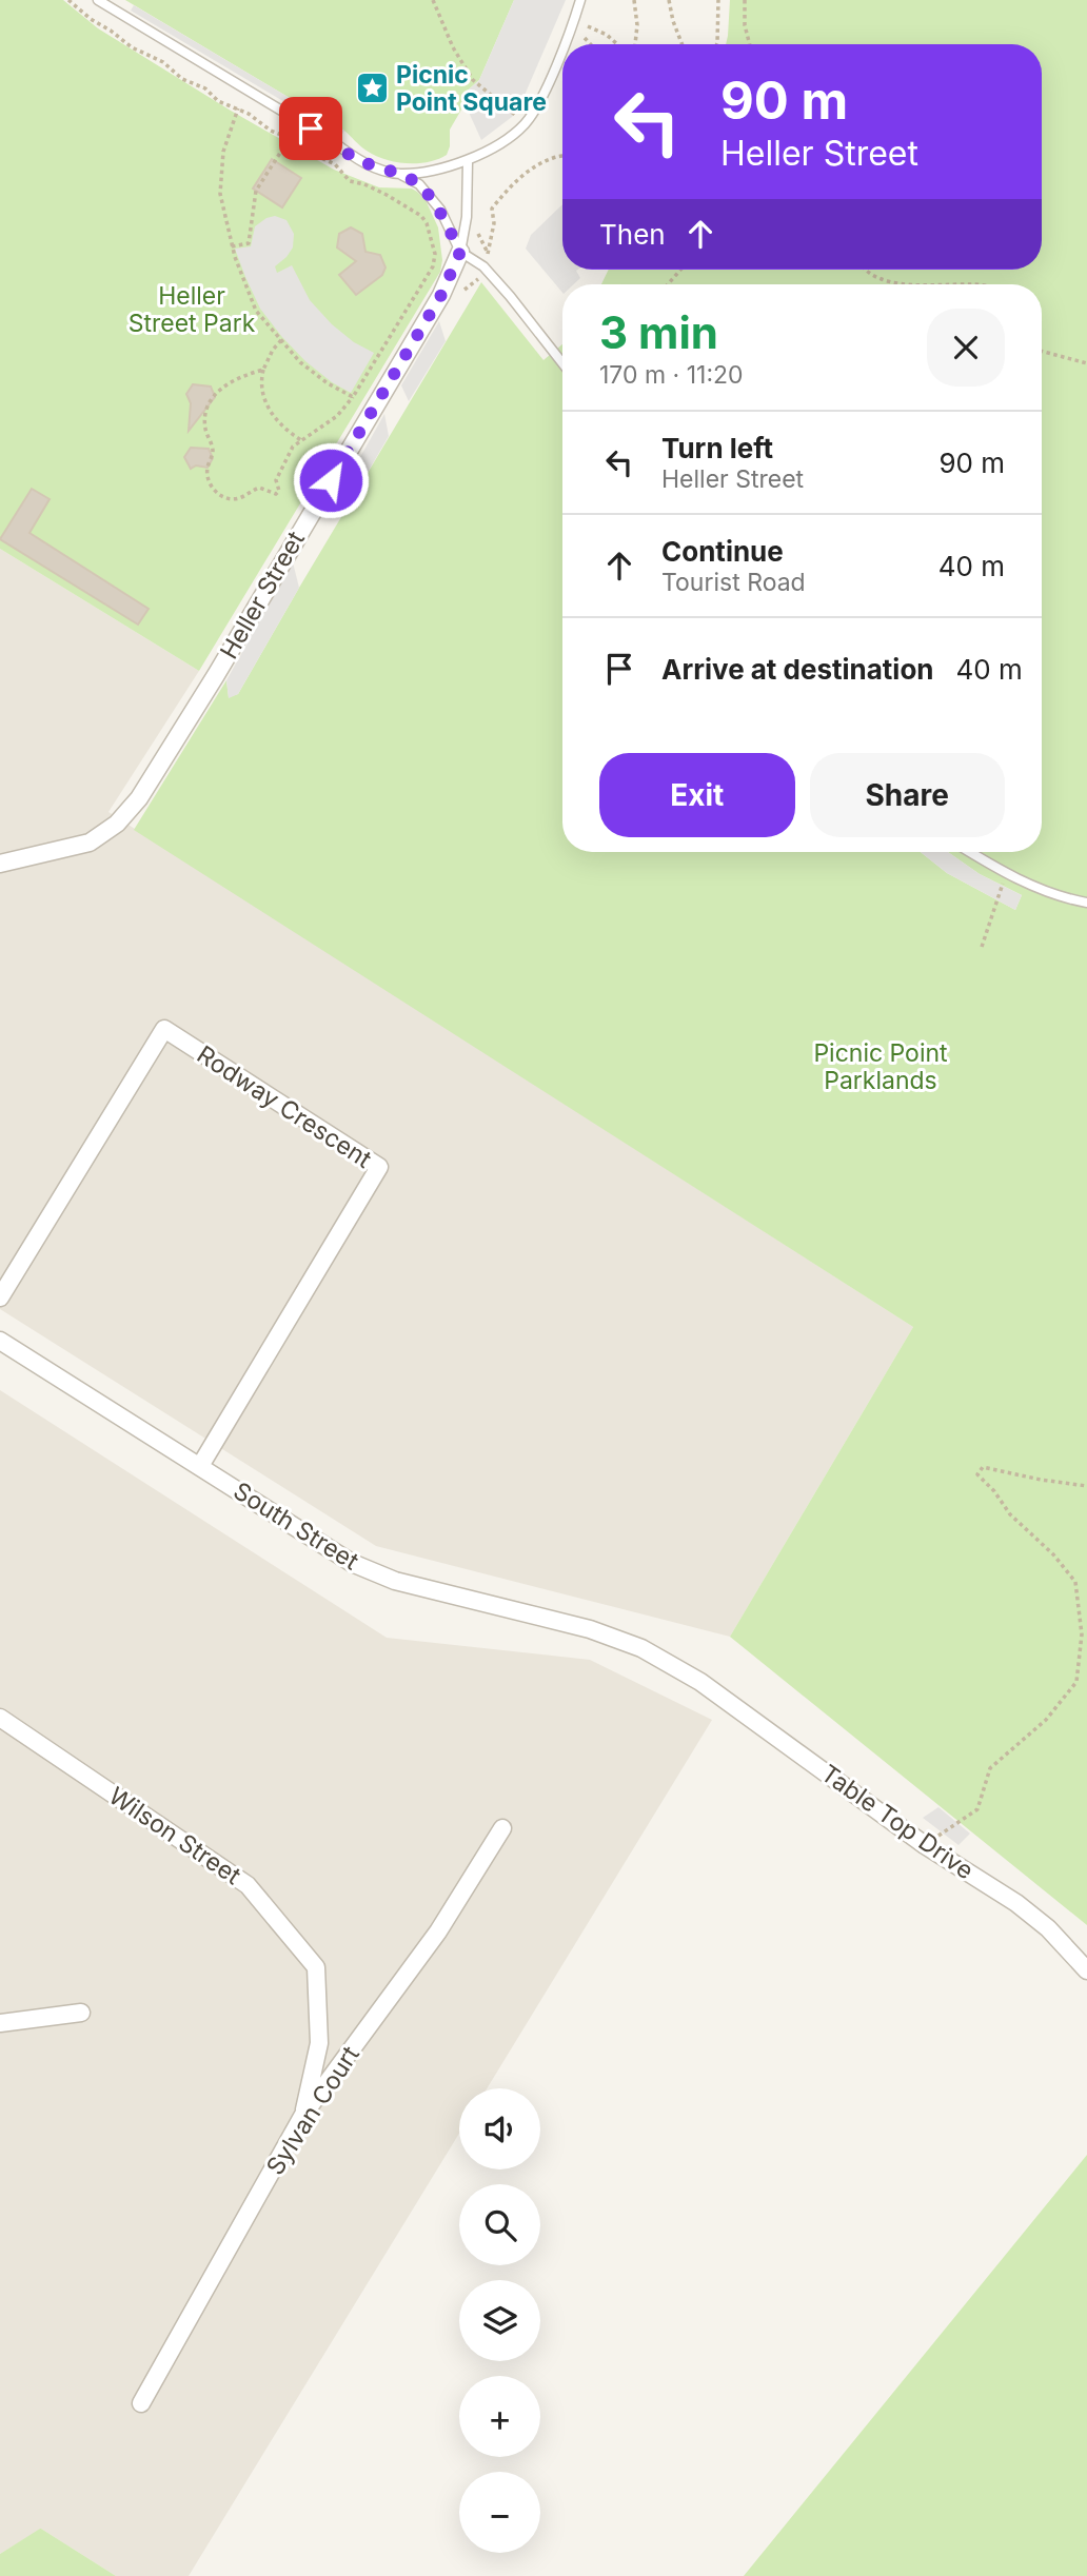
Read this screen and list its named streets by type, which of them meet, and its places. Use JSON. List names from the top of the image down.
{
  "streets": {
    "street": [
      "Heller Street",
      "Rodway Crescent",
      "South Street",
      "Table Top Drive",
      "Wilson Street",
      "Sylvan Court"
    ]
  },
  "crossings": [
    ["Rodway Crescent", "South Street"],
    ["South Street", "Table Top Drive"],
    ["Wilson Street", "Sylvan Court"]
  ],
  "parks": ["Heller Street Park", "Picnic Point Parklands"],
  "places": {
    "place": ["Picnic Point Square"]
  },
  "page": {
    "turn": ["90 m", "Heller Street"],
    "then": "Then",
    "heading": ["3 min", "170 m · 11:20"],
    "list": [
      {
        "name": "Turn left",
        "note": "Heller Street",
        "value": "90 m"
      },
      {
        "name": "Continue",
        "note": "Tourist Road",
        "value": "40 m"
      },
      {
        "name": "Arrive at destination",
        "value": "40 m"
      }
    ],
    "buttons": ["Exit", "Share"],
    "map_buttons": ["+", "−"]
  }
}
